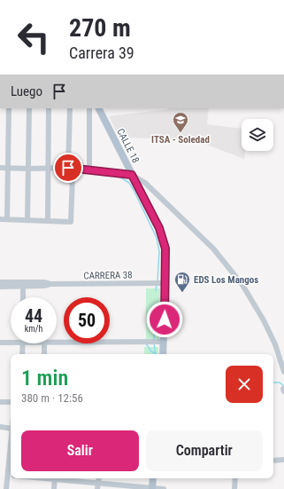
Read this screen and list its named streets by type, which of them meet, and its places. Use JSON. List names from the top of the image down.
{
  "streets": {
    "main road": ["CALLE 18"],
    "street": ["CARRERA 38"]
  },
  "crossings": [
    ["CALLE 18", "CARRERA 38"]
  ],
  "places": {
    "school or university": ["ITSA - Soledad"],
    "fuel station": ["EDS Los Mangos"]
  },
  "page": {
    "turn": ["270 m", "Carrera 39"],
    "then": "Luego",
    "speed": "44 km/h",
    "limit": "50",
    "heading": ["1 min", "380 m · 12:56"],
    "buttons": ["Salir", "Compartir"]
  }
}
